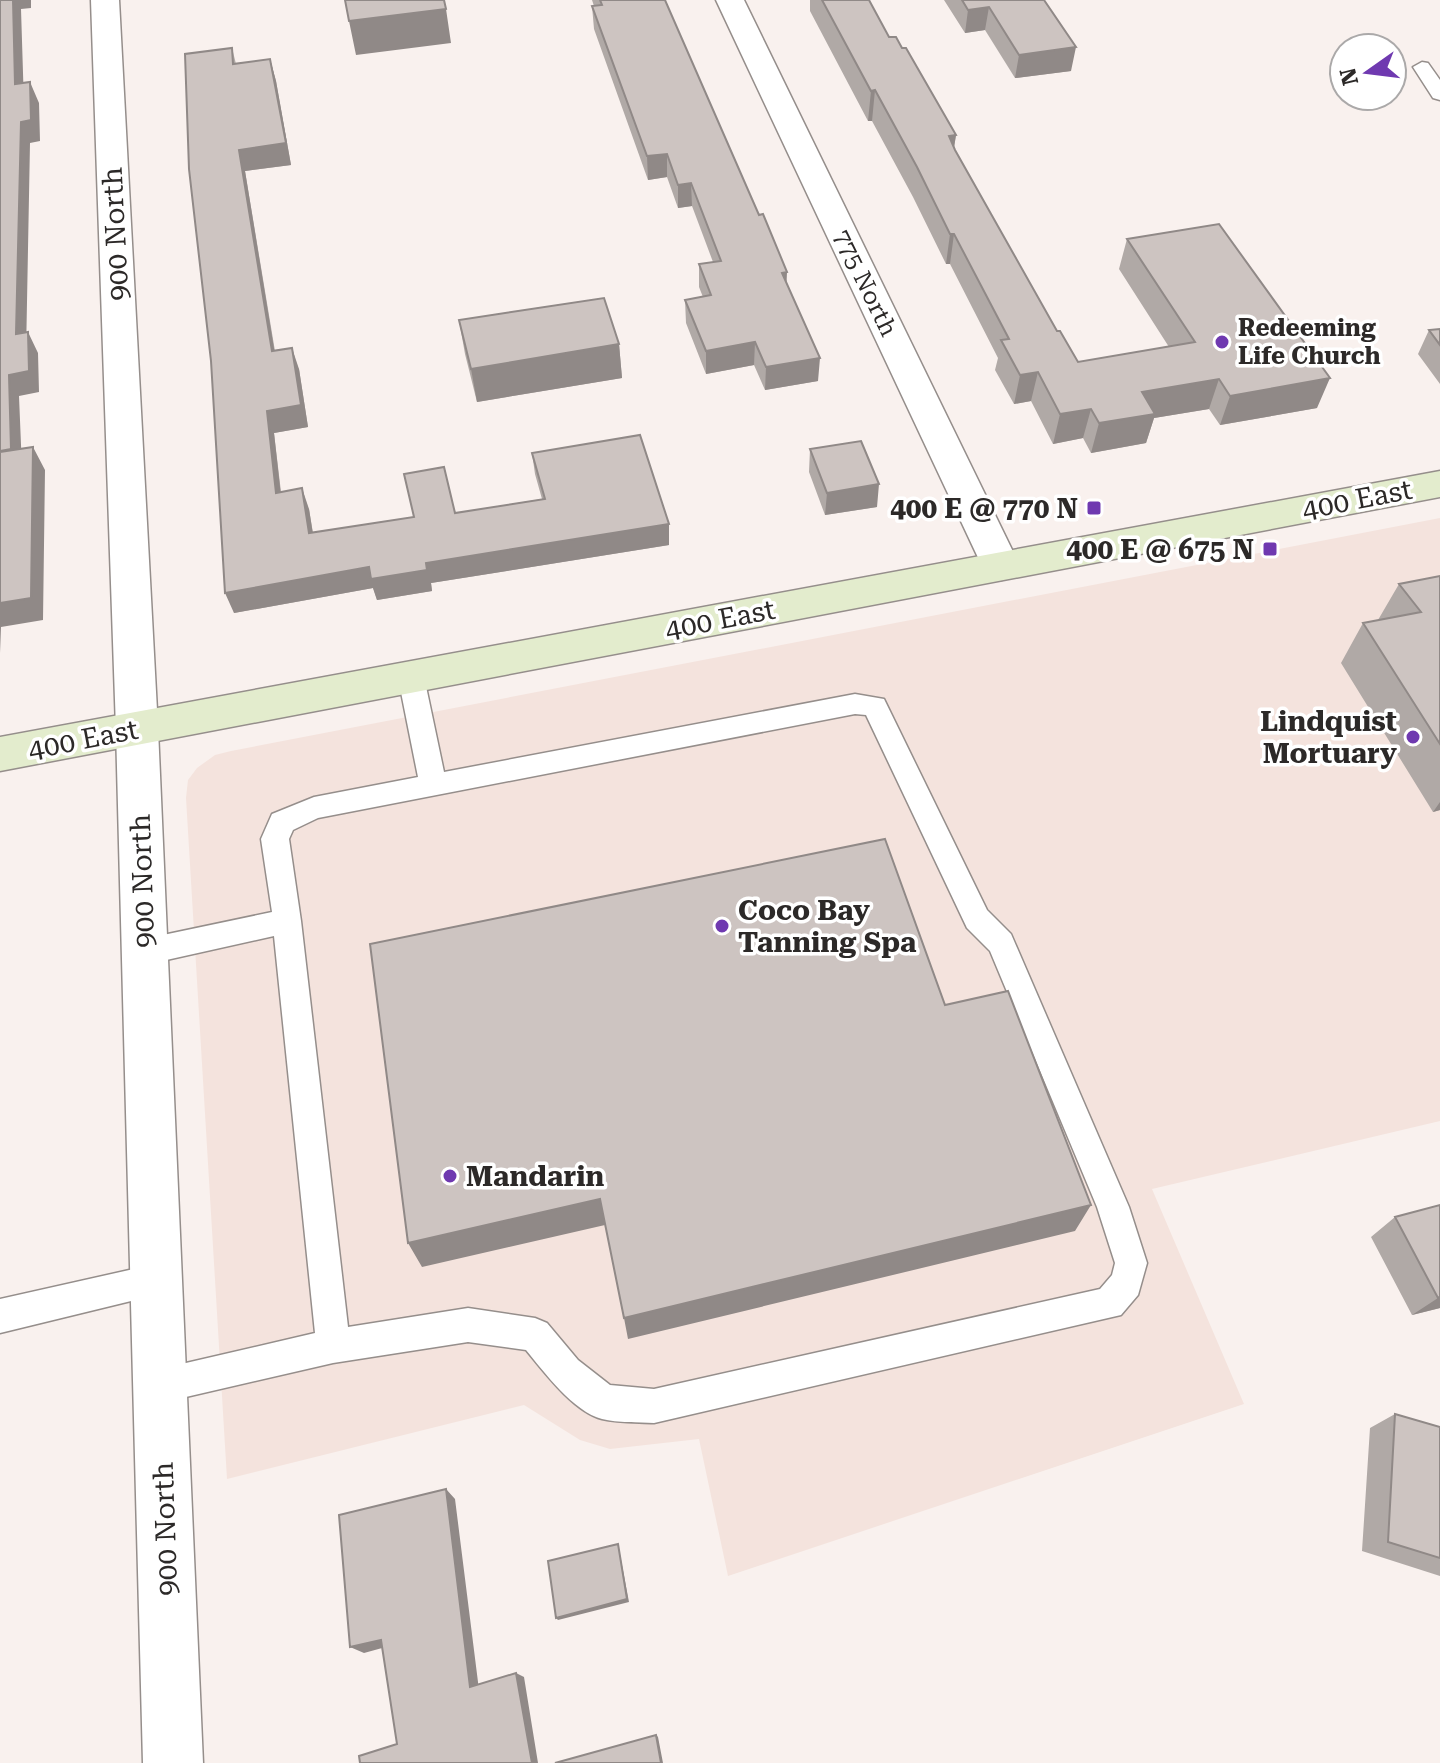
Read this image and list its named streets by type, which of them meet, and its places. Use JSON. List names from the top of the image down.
{
  "streets": {
    "main road": ["400 East"],
    "street": ["900 North", "775 North"]
  },
  "crossings": [
    ["900 North", "400 East"],
    ["775 North", "400 East"]
  ],
  "places": {
    "other": [
      "Redeeming Life Church",
      "Lindquist Mortuary",
      "Coco Bay Tanning Spa",
      "Mandarin"
    ],
    "transit": ["400 E @ 770 N", "400 E @ 675 N"]
  },
  "north": "left"
}
